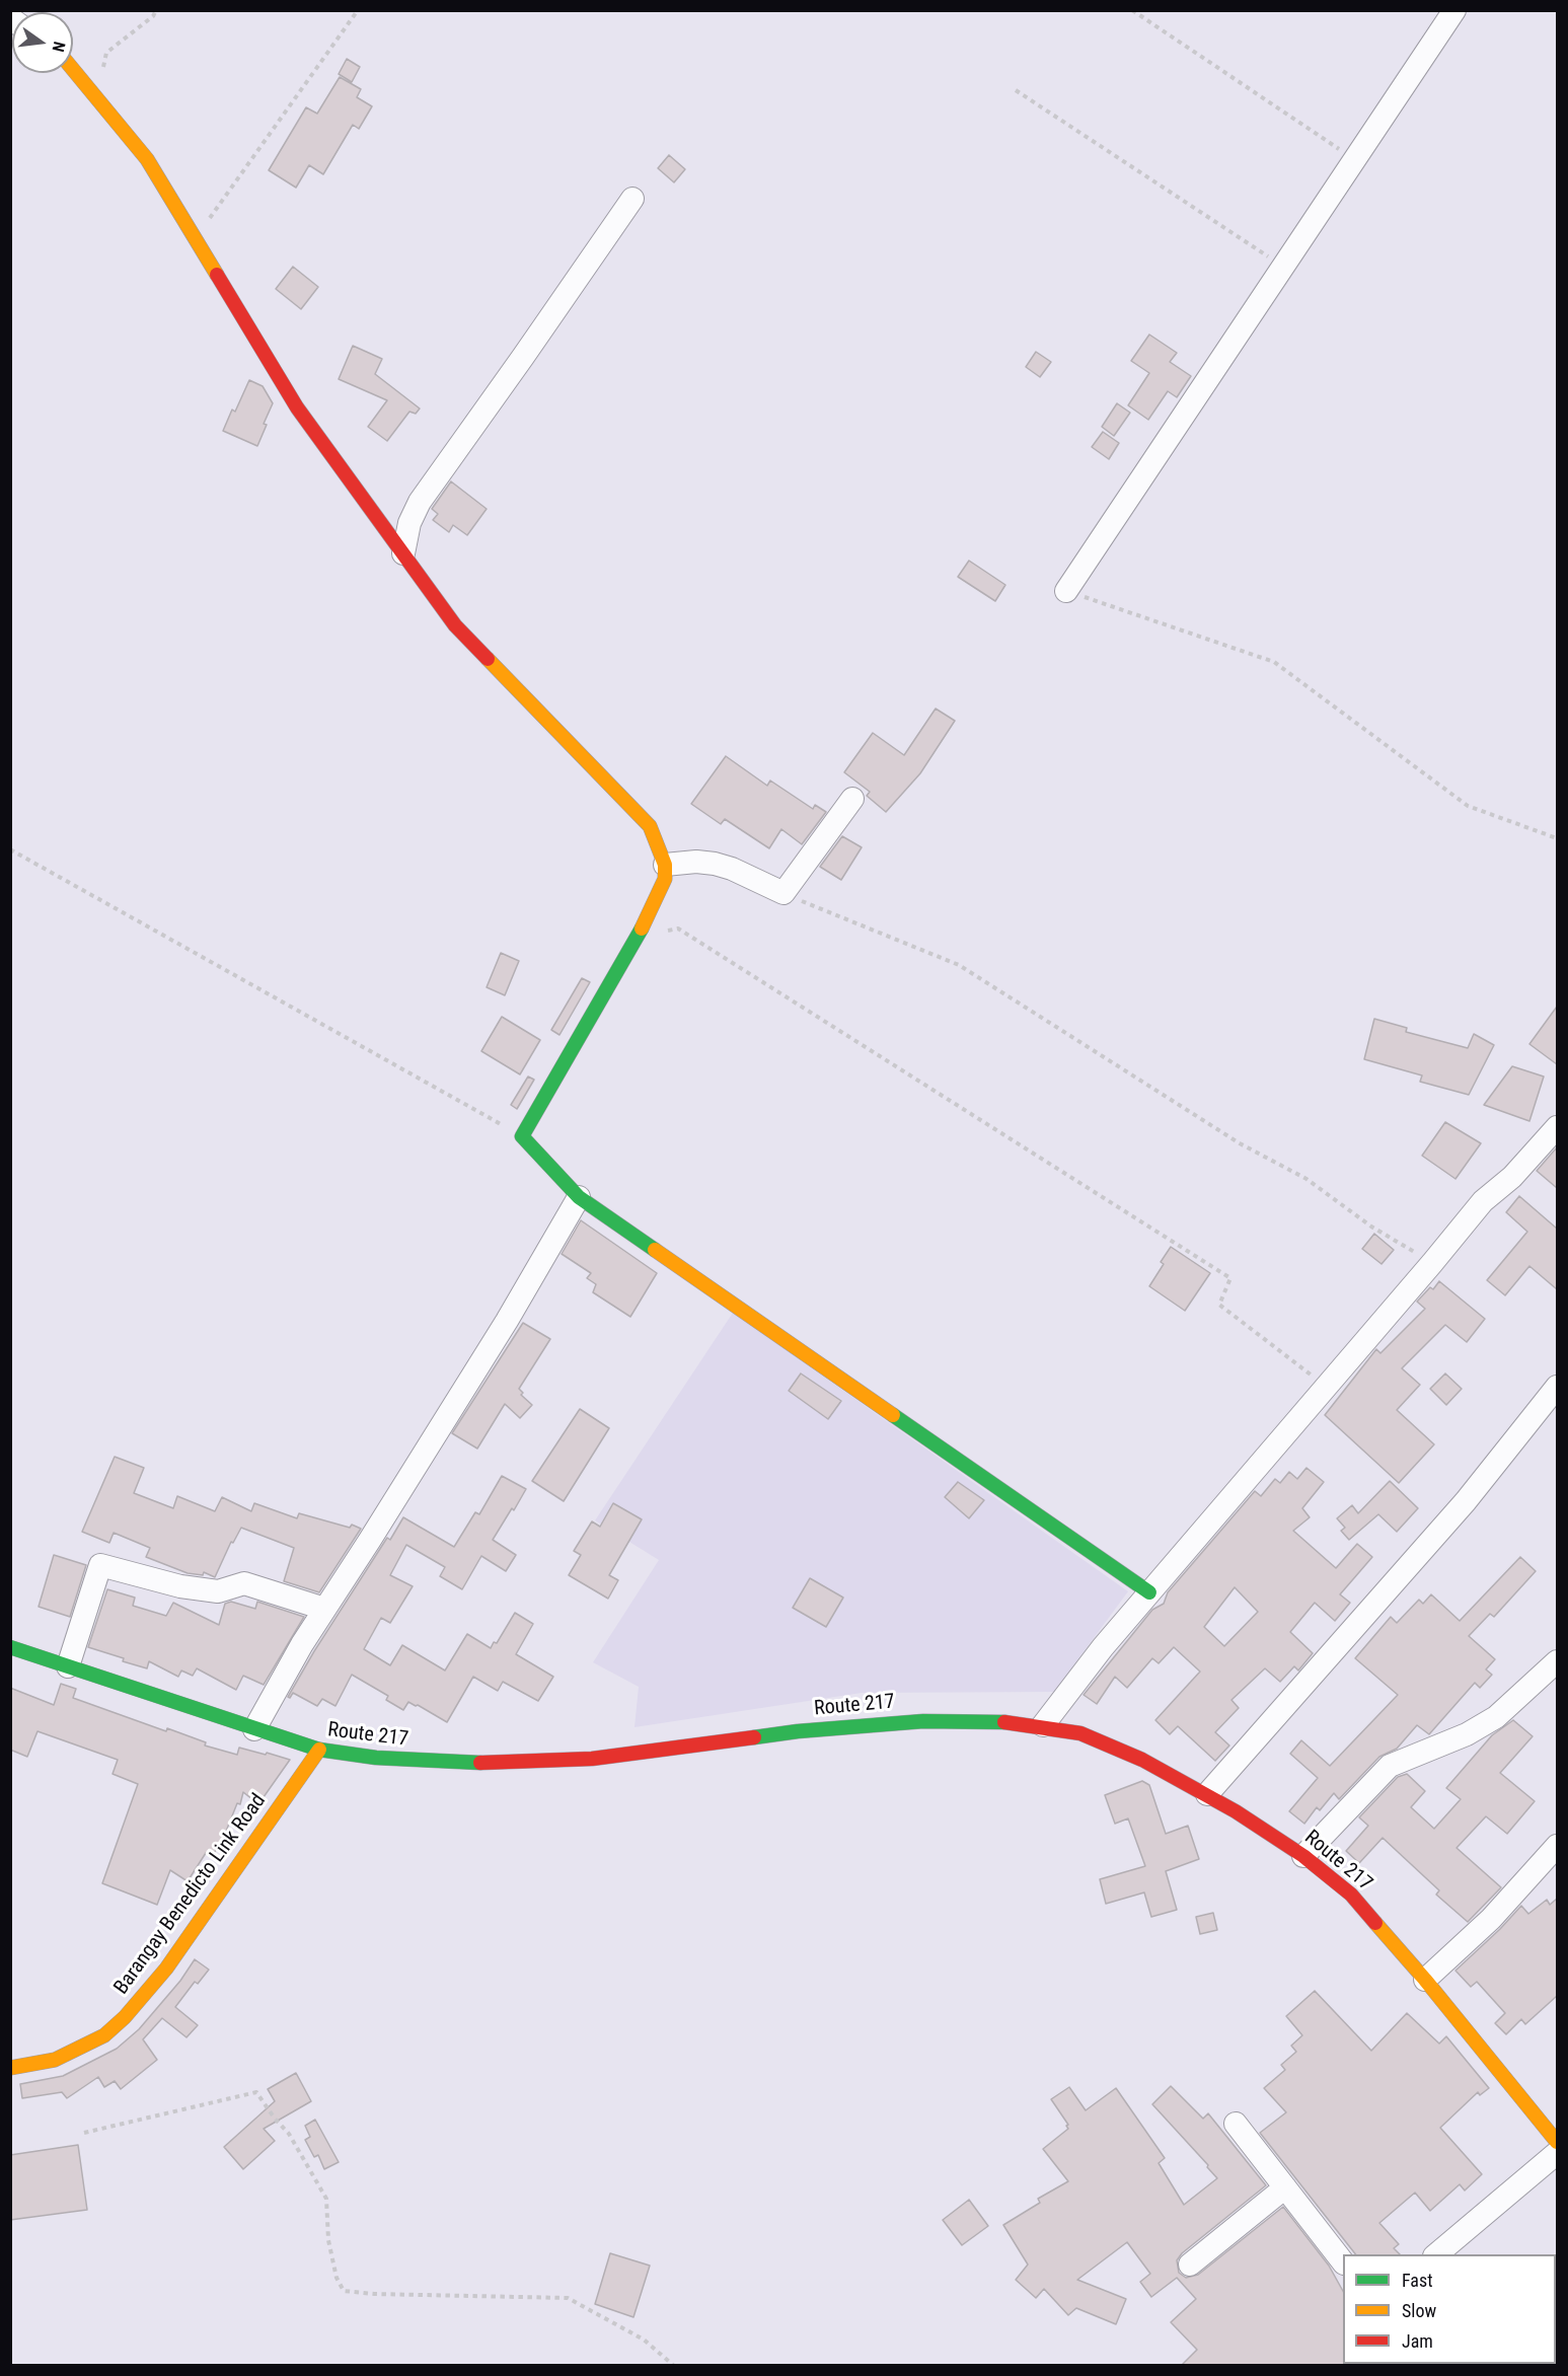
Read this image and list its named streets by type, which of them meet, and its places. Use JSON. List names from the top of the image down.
{
  "streets": {
    "street": ["Route 217", "Barangay Benedicto Link Road"]
  },
  "crossings": [
    ["Route 217", "Barangay Benedicto Link Road"]
  ],
  "legend": ["Fast", "Slow", "Jam"],
  "north": "right"
}
